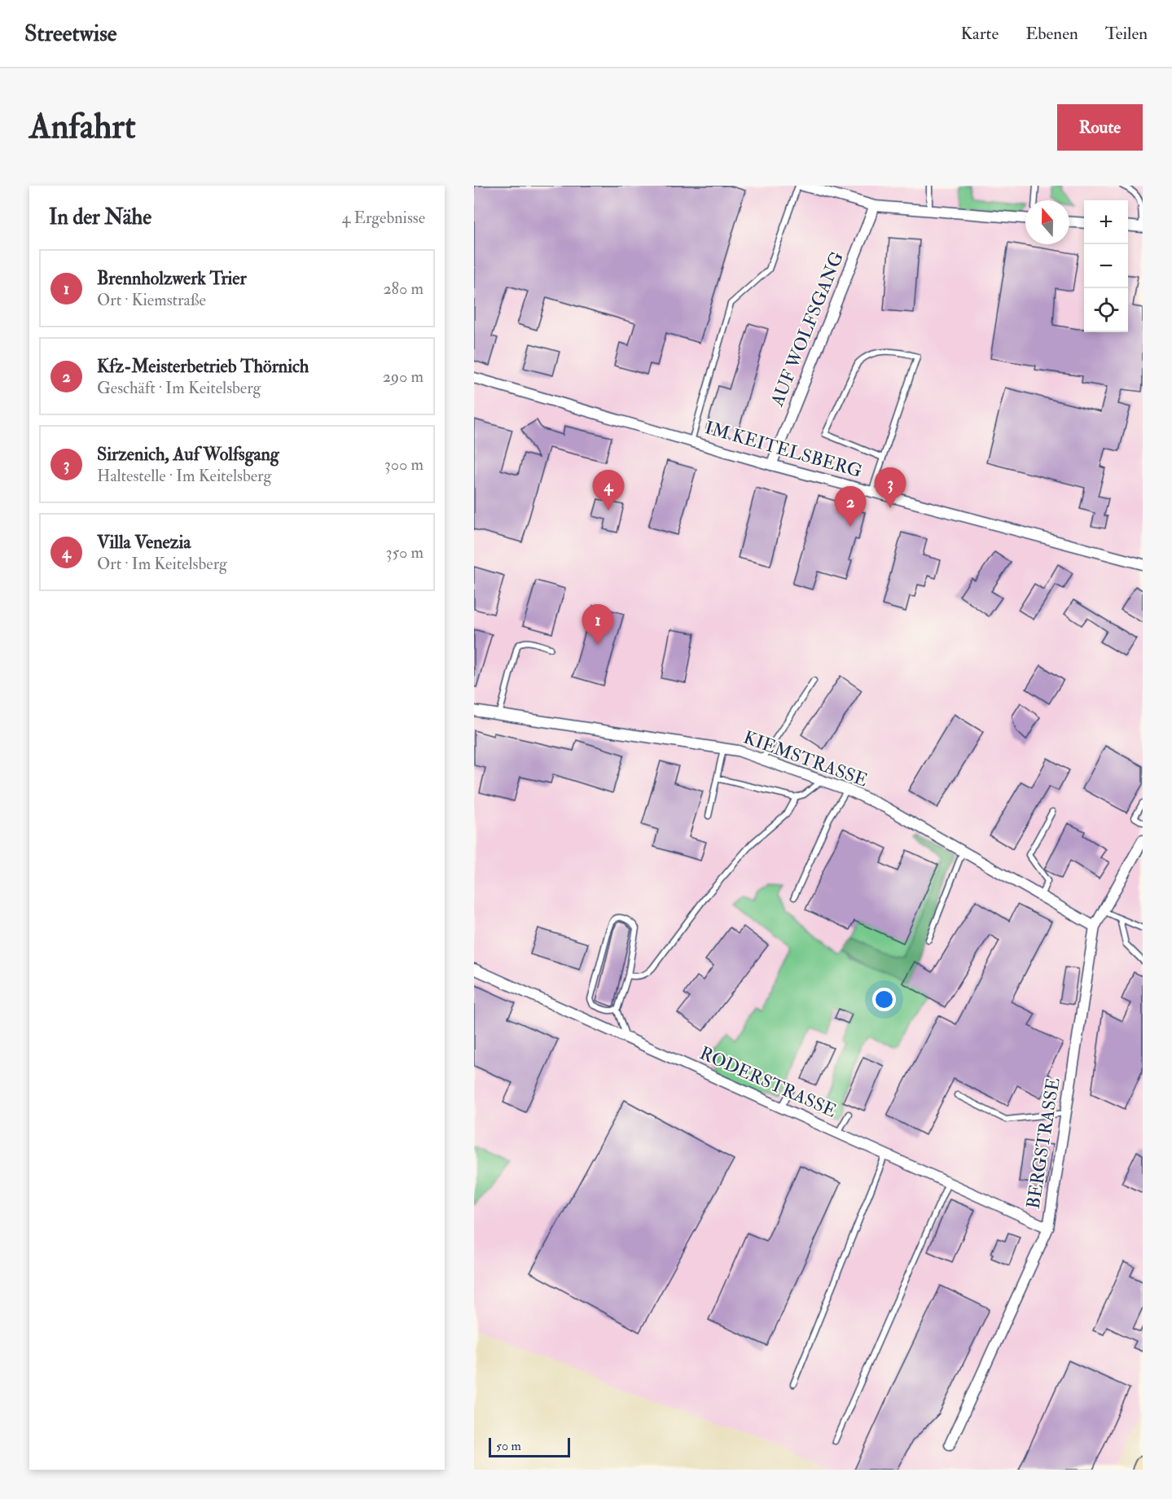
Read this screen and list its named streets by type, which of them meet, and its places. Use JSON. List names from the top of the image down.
{
  "streets": {
    "street": [
      "AUF WOLFSGANG",
      "IM KEITELSBERG",
      "KIEMSTRASSE",
      "RODERSTRASSE",
      "BERGSTRASSE"
    ]
  },
  "crossings": [
    ["AUF WOLFSGANG", "IM KEITELSBERG"],
    ["KIEMSTRASSE", "BERGSTRASSE"],
    ["RODERSTRASSE", "BERGSTRASSE"]
  ],
  "scale_bar": "50 m",
  "north": "top",
  "page": {
    "header": "Streetwise",
    "nav": ["Karte", "Ebenen", "Teilen"],
    "buttons": "Route",
    "title": "Anfahrt",
    "heading": ["In der Nähe", "4 Ergebnisse"],
    "map_buttons": ["+", "−"],
    "list": [
      {
        "mark": "1",
        "name": "Brennholzwerk Trier",
        "note": "Ort · Kiemstraße",
        "value": "280 m"
      },
      {
        "mark": "2",
        "name": "Kfz-Meisterbetrieb Thörnich",
        "note": "Geschäft · Im Keitelsberg",
        "value": "290 m"
      },
      {
        "mark": "3",
        "name": "Sirzenich, Auf Wolfsgang",
        "note": "Haltestelle · Im Keitelsberg",
        "value": "300 m"
      },
      {
        "mark": "4",
        "name": "Villa Venezia",
        "note": "Ort · Im Keitelsberg",
        "value": "350 m"
      }
    ],
    "pins": [
      "3",
      "4",
      "2",
      "1"
    ],
    "scale": "50 m"
  }
}
